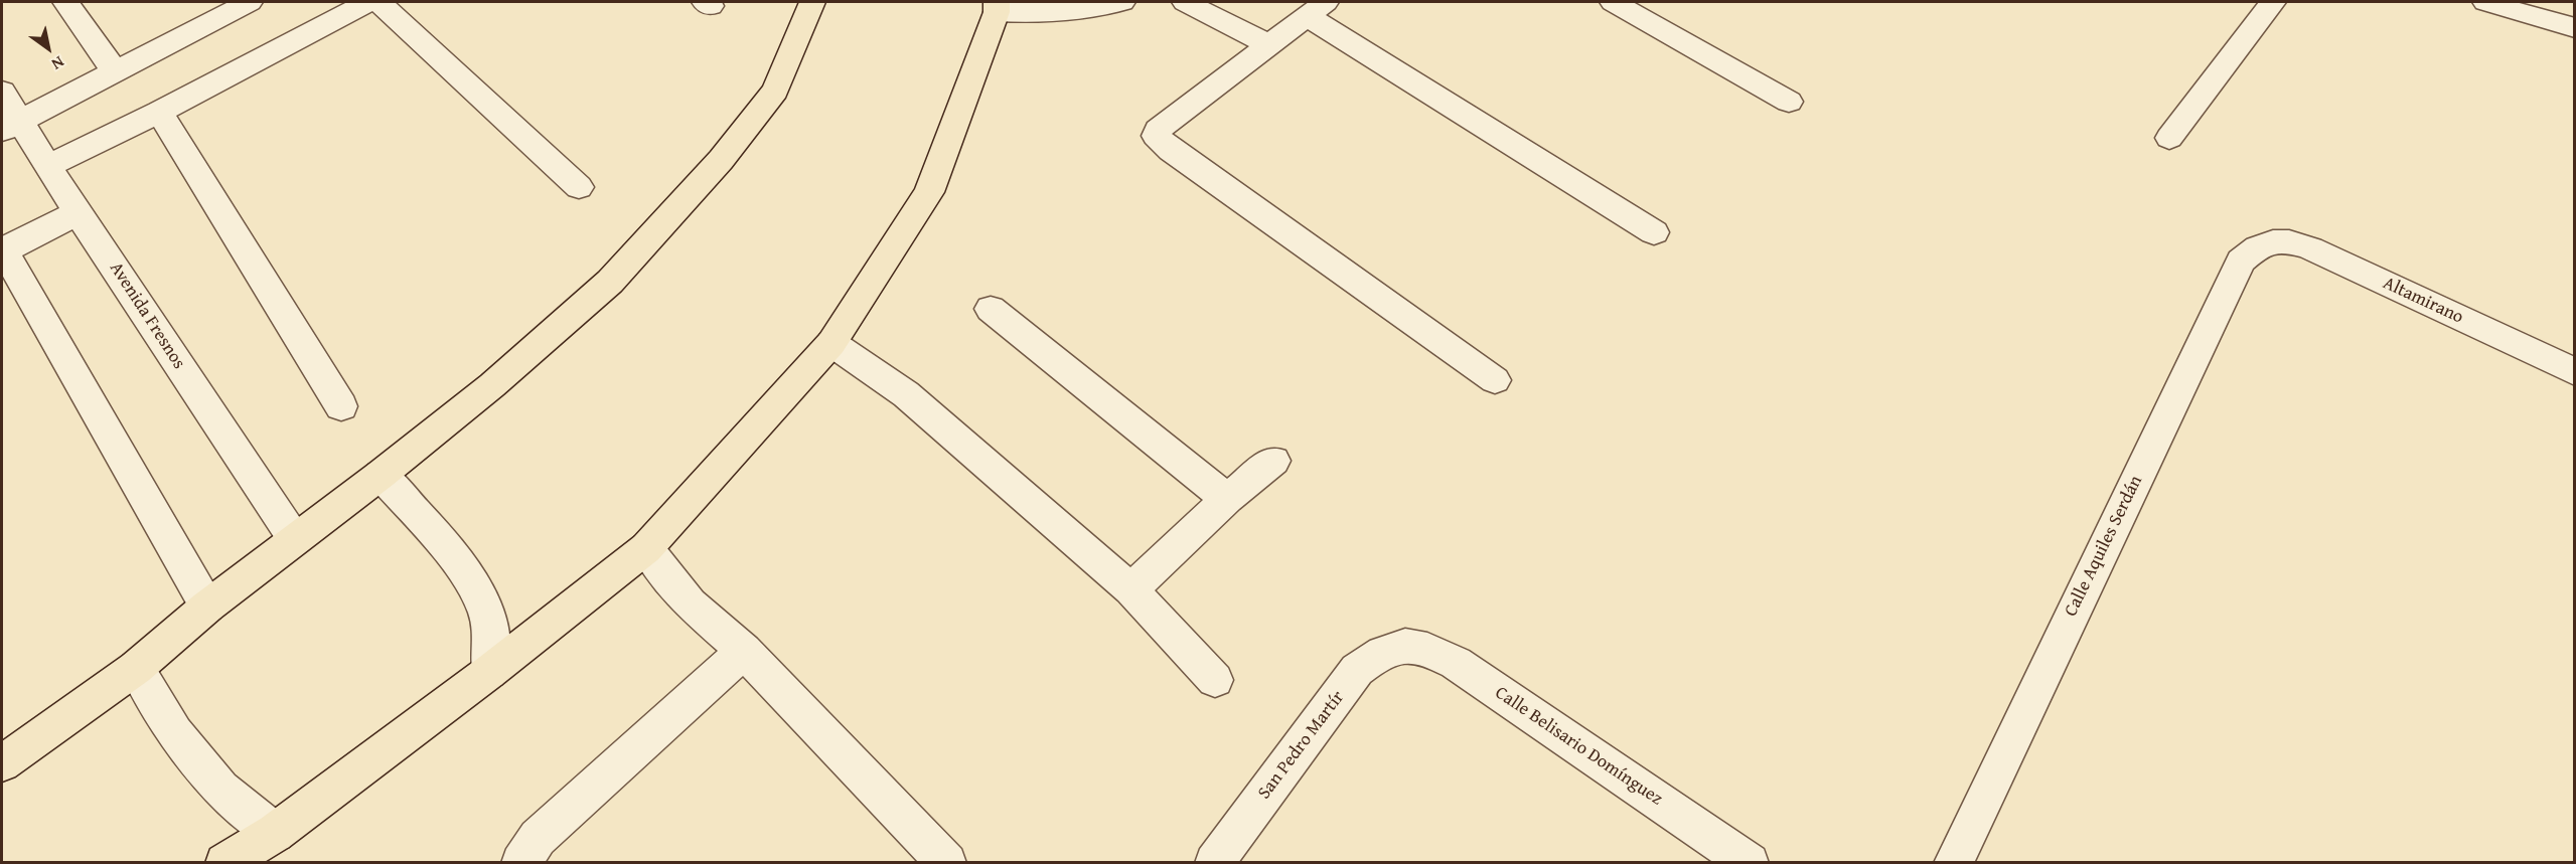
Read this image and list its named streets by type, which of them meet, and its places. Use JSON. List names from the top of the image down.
{
  "streets": {
    "street": [
      "Altamirano",
      "Avenida Fresnos",
      "Calle Aquiles Serdán",
      "San Pedro Martír",
      "Calle Belisario Domínguez"
    ]
  },
  "crossings": [
    ["Altamirano", "Calle Aquiles Serdán"],
    ["San Pedro Martír", "Calle Belisario Domínguez"]
  ],
  "north": "bottom right"
}
